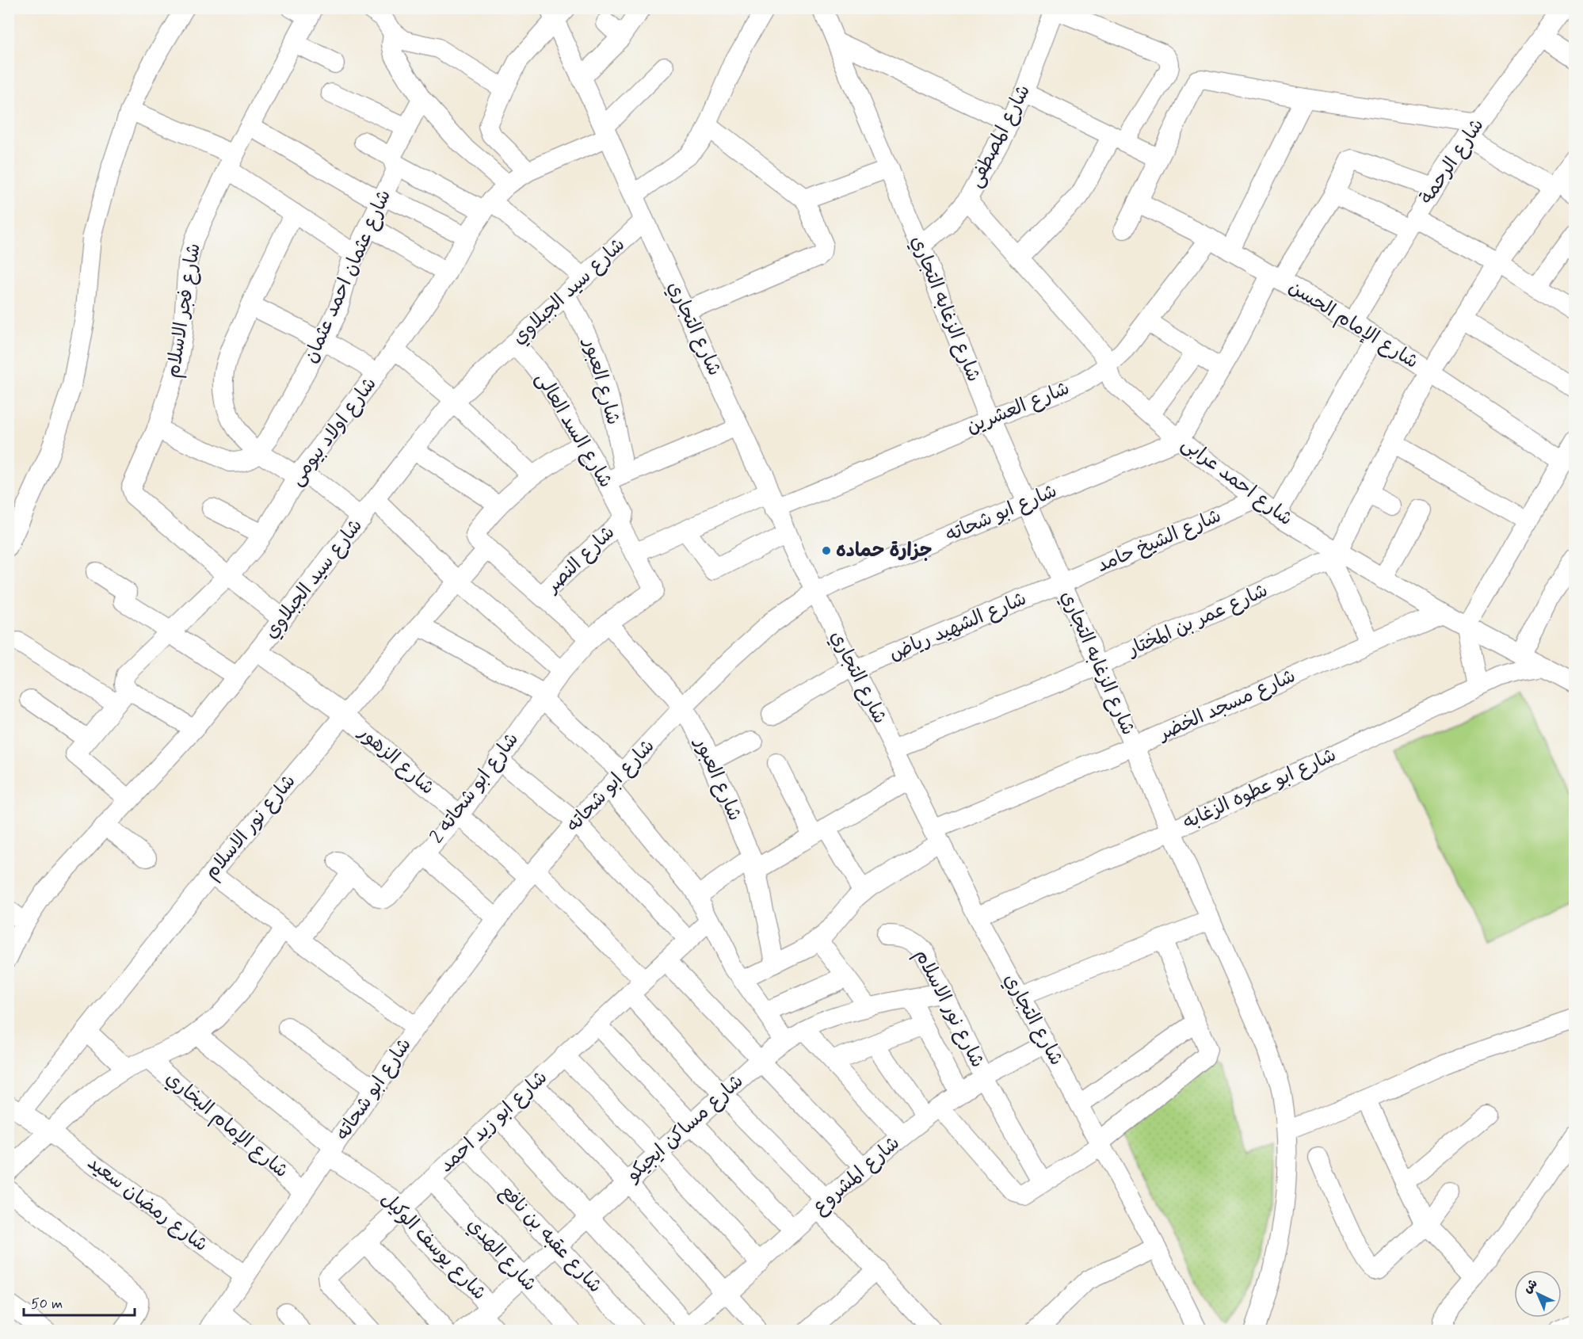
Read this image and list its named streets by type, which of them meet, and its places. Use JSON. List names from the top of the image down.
{
  "streets": {
    "street": [
      "شارع المصطفى",
      "شارع الرحمة",
      "شارع عثمان احمد عثمان",
      "شارع سيد الجبلاوي",
      "شارع الزغابه التجاري",
      "شارع فجر الاسلام",
      "شارع الإمام الحسن",
      "شارع التجاري",
      "شارع العبور",
      "شارع العشرين",
      "شارع السد العالى",
      "شارع اولاد بيومى",
      "شارع احمد عرابى",
      "شارع ابو شحاته",
      "شارع الشيخ حامد",
      "شارع النصر",
      "شارع عمر بن المختار",
      "شارع الشهيد رياض",
      "شارع مسجد الخضر",
      "شارع الزهور",
      "شارع ابو شحاته 2",
      "شارع ابو عطوه الزغابه",
      "شارع نور الاسلام",
      "شارع ابو زيد احمد",
      "شارع الإمام البخاري",
      "شارع مساكن ايجيكو",
      "شارع المشروع",
      "شارع رمضان سعيد",
      "شارع عقبه بن نافع",
      "شارع يوسف الوكيل",
      "شارع الهدي"
    ]
  },
  "crossings": [
    ["شارع المصطفى", "شارع الزغابه التجاري"],
    ["شارع المصطفى", "شارع احمد عرابى"],
    ["شارع الرحمة", "شارع الإمام الحسن"],
    ["شارع سيد الجبلاوي", "شارع فجر الاسلام"],
    ["شارع سيد الجبلاوي", "شارع التجاري"],
    ["شارع سيد الجبلاوي", "شارع العبور"],
    ["شارع سيد الجبلاوي", "شارع السد العالى"],
    ["شارع سيد الجبلاوي", "شارع الزهور"],
    ["شارع الزغابه التجاري", "شارع العشرين"],
    ["شارع الزغابه التجاري", "شارع ابو شحاته"],
    ["شارع الزغابه التجاري", "شارع الشيخ حامد"],
    ["شارع الزغابه التجاري", "شارع عمر بن المختار"],
    ["شارع الزغابه التجاري", "شارع الشهيد رياض"],
    ["شارع الزغابه التجاري", "شارع مسجد الخضر"],
    ["شارع الزغابه التجاري", "شارع ابو عطوه الزغابه"],
    ["شارع فجر الاسلام", "شارع اولاد بيومى"],
    ["شارع الإمام الحسن", "شارع العشرين"],
    ["شارع التجاري", "شارع العشرين"],
    ["شارع التجاري", "شارع اولاد بيومى"],
    ["شارع التجاري", "شارع ابو شحاته"],
    ["شارع التجاري", "شارع عمر بن المختار"],
    ["شارع التجاري", "شارع الشهيد رياض"],
    ["شارع التجاري", "شارع مسجد الخضر"],
    ["شارع التجاري", "شارع ابو عطوه الزغابه"],
    ["شارع التجاري", "شارع المشروع"],
    ["شارع العبور", "شارع ابو شحاته"],
    ["شارع العبور", "شارع مسجد الخضر"],
    ["شارع العبور", "شارع ابو شحاته 2"],
    ["شارع العشرين", "شارع احمد عرابى"],
    ["شارع العشرين", "شارع ابو شحاته 2"],
    ["شارع السد العالى", "شارع النصر"],
    ["شارع احمد عرابى", "شارع ابو شحاته"],
    ["شارع احمد عرابى", "شارع الشيخ حامد"],
    ["شارع احمد عرابى", "شارع عمر بن المختار"],
    ["شارع احمد عرابى", "شارع مسجد الخضر"],
    ["شارع احمد عرابى", "شارع ابو عطوه الزغابه"],
    ["شارع ابو شحاته", "شارع الزهور"],
    ["شارع ابو شحاته", "شارع الإمام البخاري"],
    ["شارع ابو شحاته", "شارع رمضان سعيد"],
    ["شارع ابو شحاته", "شارع يوسف الوكيل"],
    ["شارع الشيخ حامد", "شارع الشهيد رياض"],
    ["شارع الزهور", "شارع ابو شحاته 2"],
    ["شارع الزهور", "شارع نور الاسلام"],
    ["شارع الزهور", "شارع ابو زيد احمد"],
    ["شارع نور الاسلام", "شارع مساكن ايجيكو"],
    ["شارع نور الاسلام", "شارع المشروع"],
    ["شارع نور الاسلام", "شارع رمضان سعيد"],
    ["شارع ابو زيد احمد", "شارع عقبه بن نافع"],
    ["شارع ابو زيد احمد", "شارع يوسف الوكيل"],
    ["شارع ابو زيد احمد", "شارع الهدي"],
    ["شارع مساكن ايجيكو", "شارع عقبه بن نافع"],
    ["شارع مساكن ايجيكو", "شارع يوسف الوكيل"],
    ["شارع مساكن ايجيكو", "شارع الهدي"]
  ],
  "places": ["جزارة حماده"],
  "scale_bar": "50 m",
  "north": "top left"
}
